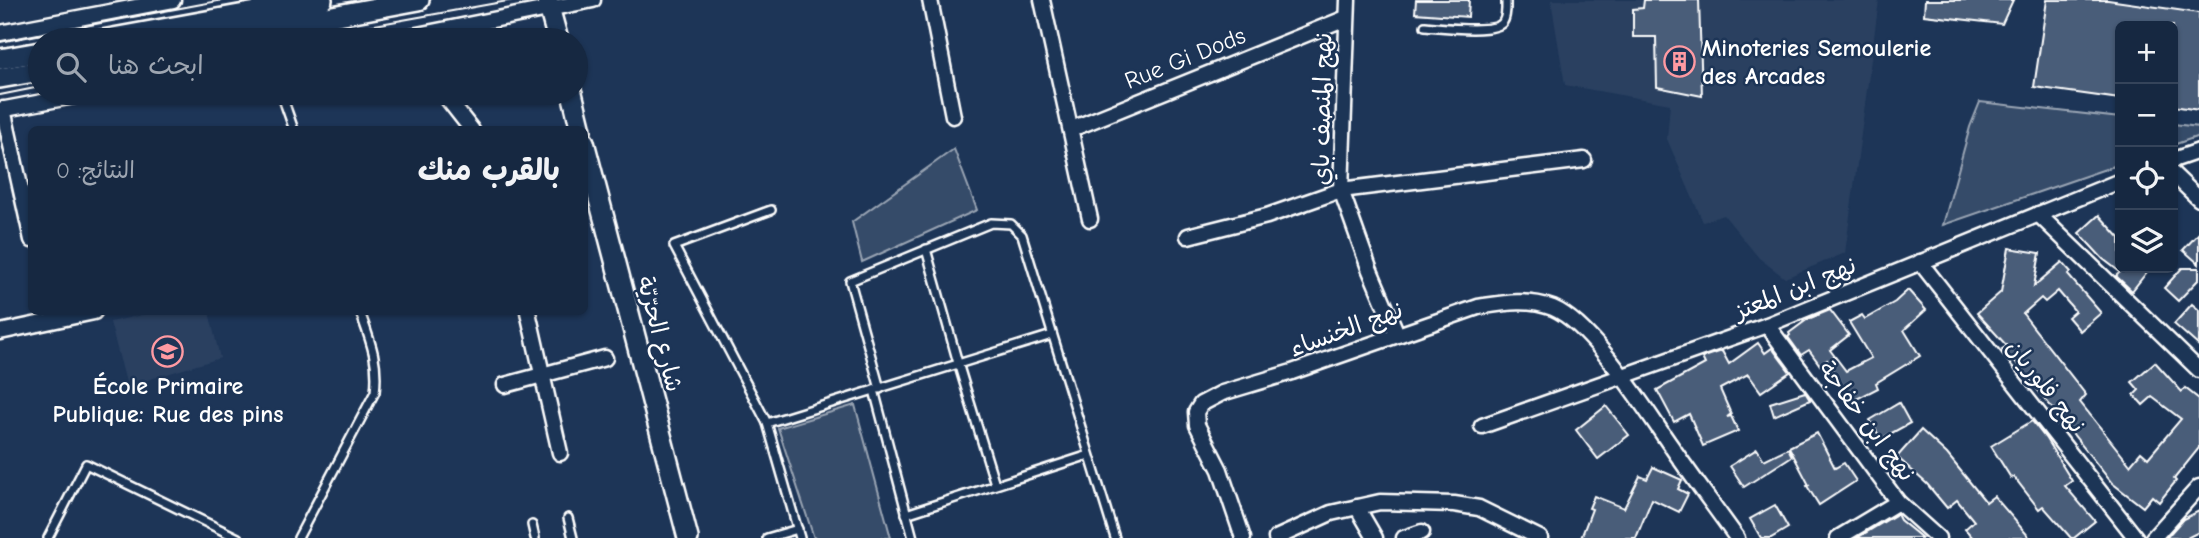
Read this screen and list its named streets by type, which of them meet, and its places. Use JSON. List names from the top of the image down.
{
  "streets": {
    "main road": ["شارع الحرّيّة"],
    "street": [
      "Rue Gi Dods",
      "نهج المنصف باي",
      "نهج ابن المعتز",
      "نهج الخنساء",
      "نهج فلوريان",
      "نهج ابن خفاجة"
    ]
  },
  "crossings": [
    ["Rue Gi Dods", "نهج المنصف باي"],
    ["نهج المنصف باي", "نهج الخنساء"],
    ["نهج ابن المعتز", "نهج الخنساء"],
    ["نهج ابن المعتز", "نهج فلوريان"],
    ["نهج ابن المعتز", "نهج ابن خفاجة"]
  ],
  "places": {
    "building": ["Minoteries Semoulerie des Arcades"],
    "school or university": ["École Primaire Publique: Rue des pins"]
  },
  "page": {
    "map_buttons": ["+", "−"],
    "search": "ابحث هنا",
    "heading": ["بالقرب منك", "النتائج: 0"]
  }
}
